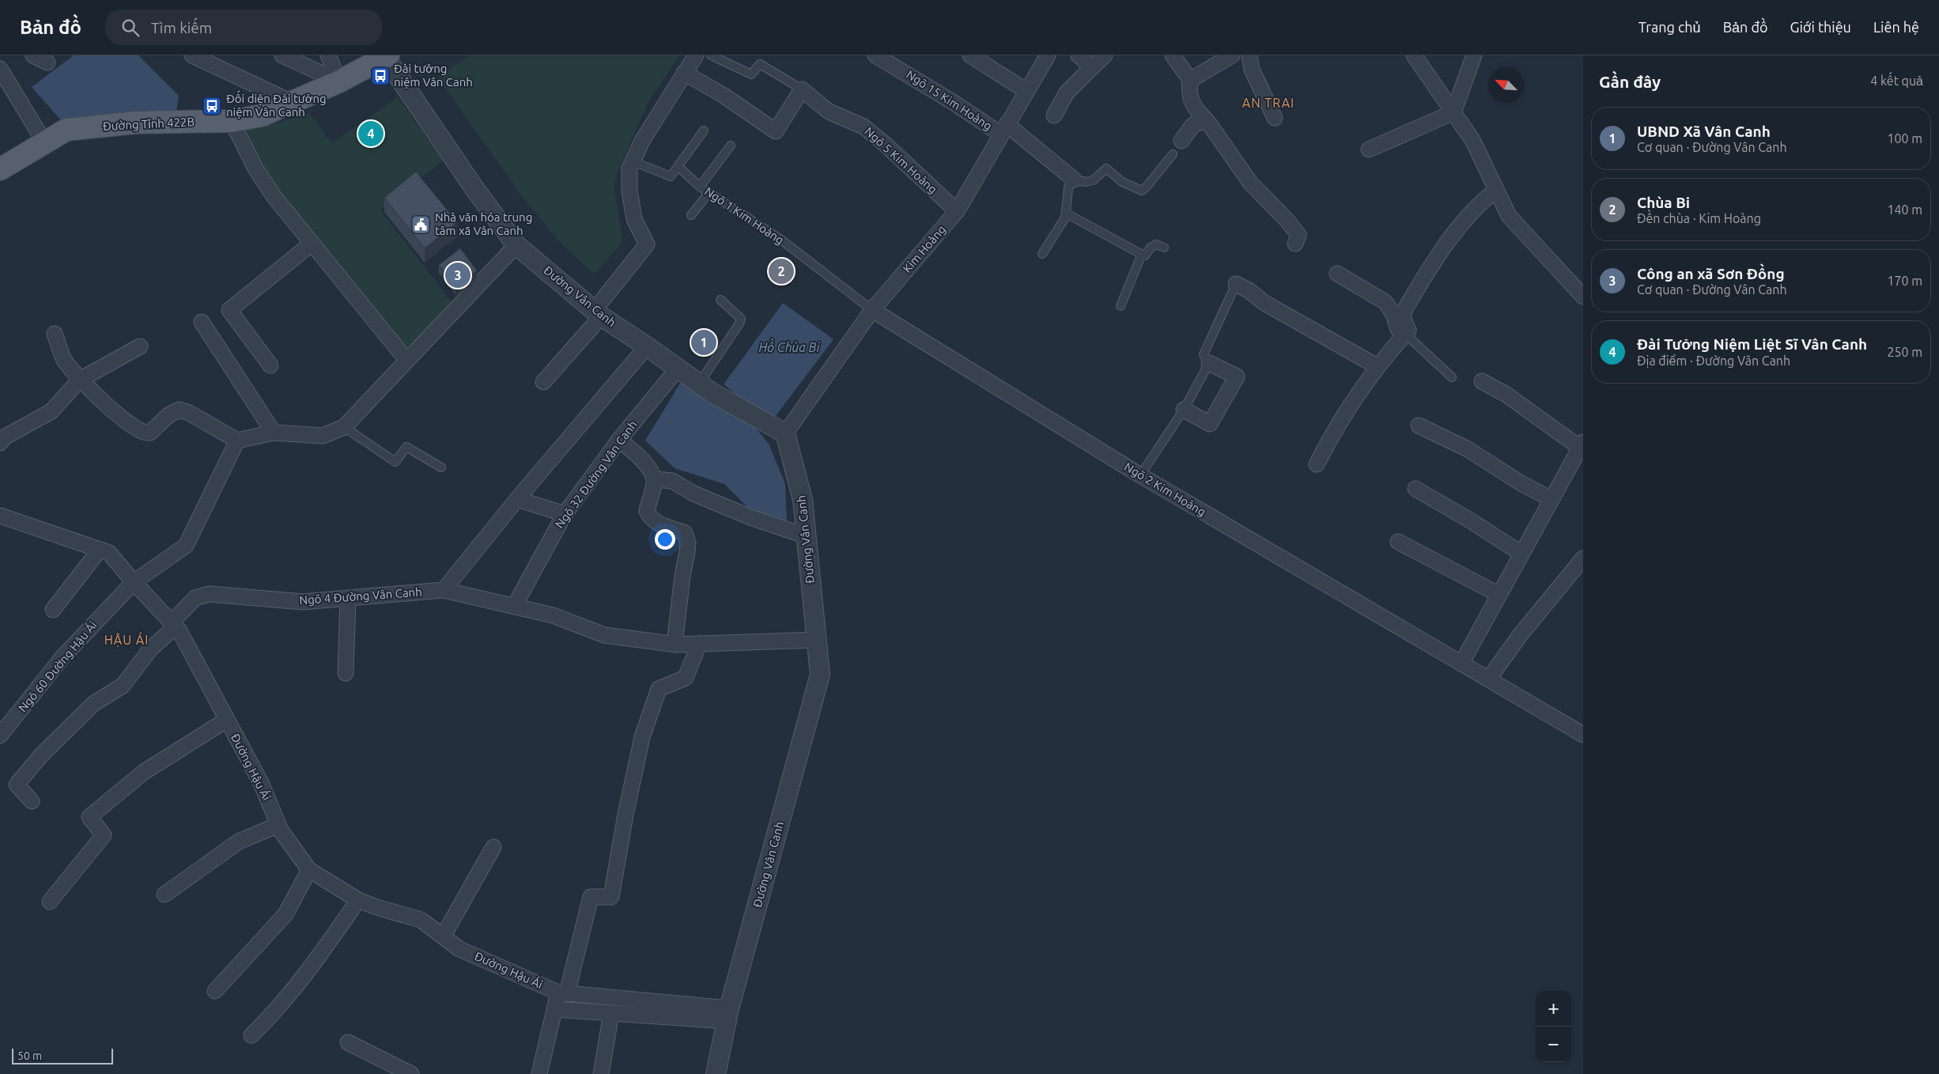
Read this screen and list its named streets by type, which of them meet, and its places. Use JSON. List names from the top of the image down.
{
  "streets": {
    "main road": ["Đường Tỉnh 422B"],
    "street": [
      "Ngõ 15 Kim Hoàng",
      "Ngõ 5 Kim Hoàng",
      "Kim Hoàng",
      "Đường Vân Canh",
      "Ngõ 32 Đường Vân Canh",
      "Ngõ 2 Kim Hoàng",
      "Ngõ 4 Đường Vân Canh",
      "Ngõ 60 Đường Hậu Ái",
      "Đường Hậu Ái"
    ],
    "lane": ["Ngõ 1 Kim Hoàng"]
  },
  "crossings": [
    ["Ngõ 15 Kim Hoàng", "Kim Hoàng"],
    ["Đường Tỉnh 422B", "Đường Vân Canh"],
    ["Ngõ 5 Kim Hoàng", "Kim Hoàng"],
    ["Ngõ 1 Kim Hoàng", "Kim Hoàng"],
    ["Ngõ 1 Kim Hoàng", "Ngõ 2 Kim Hoàng"],
    ["Kim Hoàng", "Đường Vân Canh"],
    ["Kim Hoàng", "Ngõ 2 Kim Hoàng"],
    ["Đường Vân Canh", "Ngõ 32 Đường Vân Canh"],
    ["Đường Vân Canh", "Ngõ 4 Đường Vân Canh"],
    ["Đường Vân Canh", "Đường Hậu Ái"],
    ["Ngõ 32 Đường Vân Canh", "Ngõ 4 Đường Vân Canh"],
    ["Ngõ 4 Đường Vân Canh", "Đường Hậu Ái"],
    ["Ngõ 60 Đường Hậu Ái", "Đường Hậu Ái"]
  ],
  "districts": ["AN TRAI", "HẬU ÁI"],
  "water": ["Hồ Chùa Bi"],
  "places": {
    "bus stop": ["Đài tưởng niệm Vân Canh", "Đối diện Đài tưởng niệm Vân Canh"],
    "public building": ["Nhà văn hóa trung tâm xã Vân Canh"]
  },
  "scale_bar": "50 m",
  "north": "top left",
  "page": {
    "header": "Bản đồ",
    "search": "Tìm kiếm",
    "nav": [
      "Trang chủ",
      "Bản đồ",
      "Giới thiệu",
      "Liên hệ"
    ],
    "heading": ["Gần đây", "4 kết quả"],
    "list": [
      {
        "mark": "1",
        "name": "UBND Xã Vân Canh",
        "note": "Cơ quan · Đường Vân Canh",
        "value": "100 m"
      },
      {
        "mark": "2",
        "name": "Chùa Bi",
        "note": "Đền chùa · Kim Hoàng",
        "value": "140 m"
      },
      {
        "mark": "3",
        "name": "Công an xã Sơn Đồng",
        "note": "Cơ quan · Đường Vân Canh",
        "value": "170 m"
      },
      {
        "mark": "4",
        "name": "Đài Tưởng Niệm Liệt Sĩ Vân Canh",
        "note": "Địa điểm · Đường Vân Canh",
        "value": "250 m"
      }
    ],
    "pins": [
      "4",
      "2",
      "3",
      "1"
    ],
    "map_buttons": ["+", "−"],
    "scale": "50 m"
  }
}
